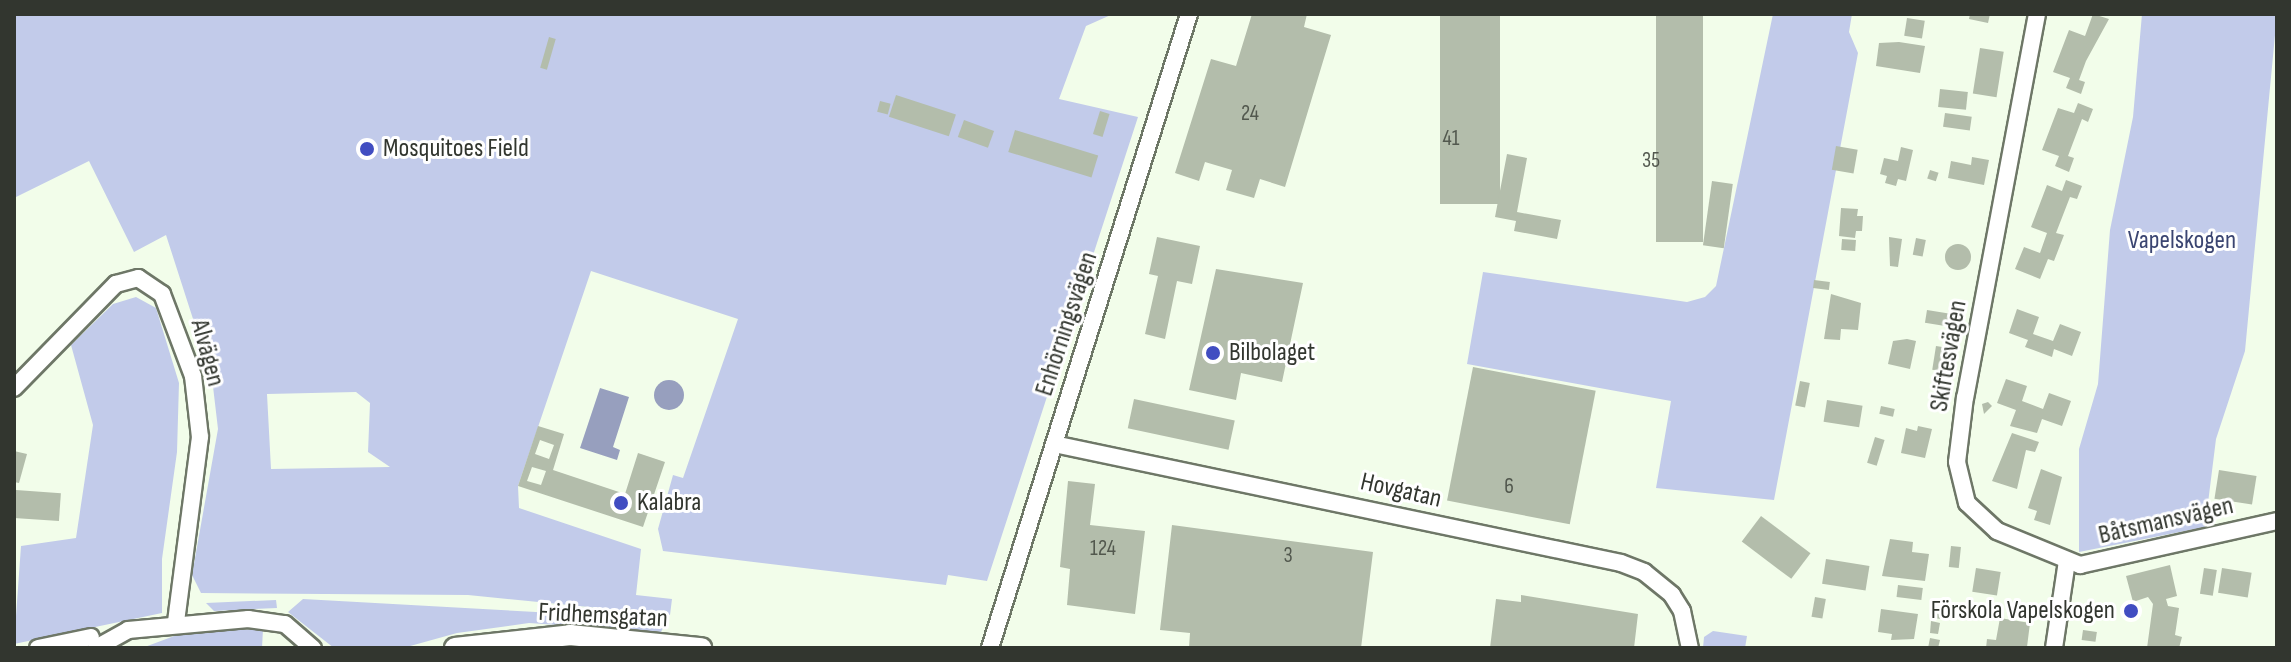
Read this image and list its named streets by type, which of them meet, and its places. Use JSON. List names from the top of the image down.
{
  "streets": {
    "street": [
      "Enhörningsvägen",
      "Alvägen",
      "Skiftesvägen",
      "Hovgatan",
      "Båtsmansvägen",
      "Fridhemsgatan"
    ]
  },
  "crossings": [
    ["Enhörningsvägen", "Hovgatan"],
    ["Skiftesvägen", "Båtsmansvägen"]
  ],
  "parks": ["Vapelskogen"],
  "places": [
    "Mosquitoes Field",
    "Bilbolaget",
    "Kalabra",
    "Förskola Vapelskogen"
  ],
  "house_numbers": [
    "24",
    "41",
    "35",
    "6",
    "124",
    "3"
  ]
}
